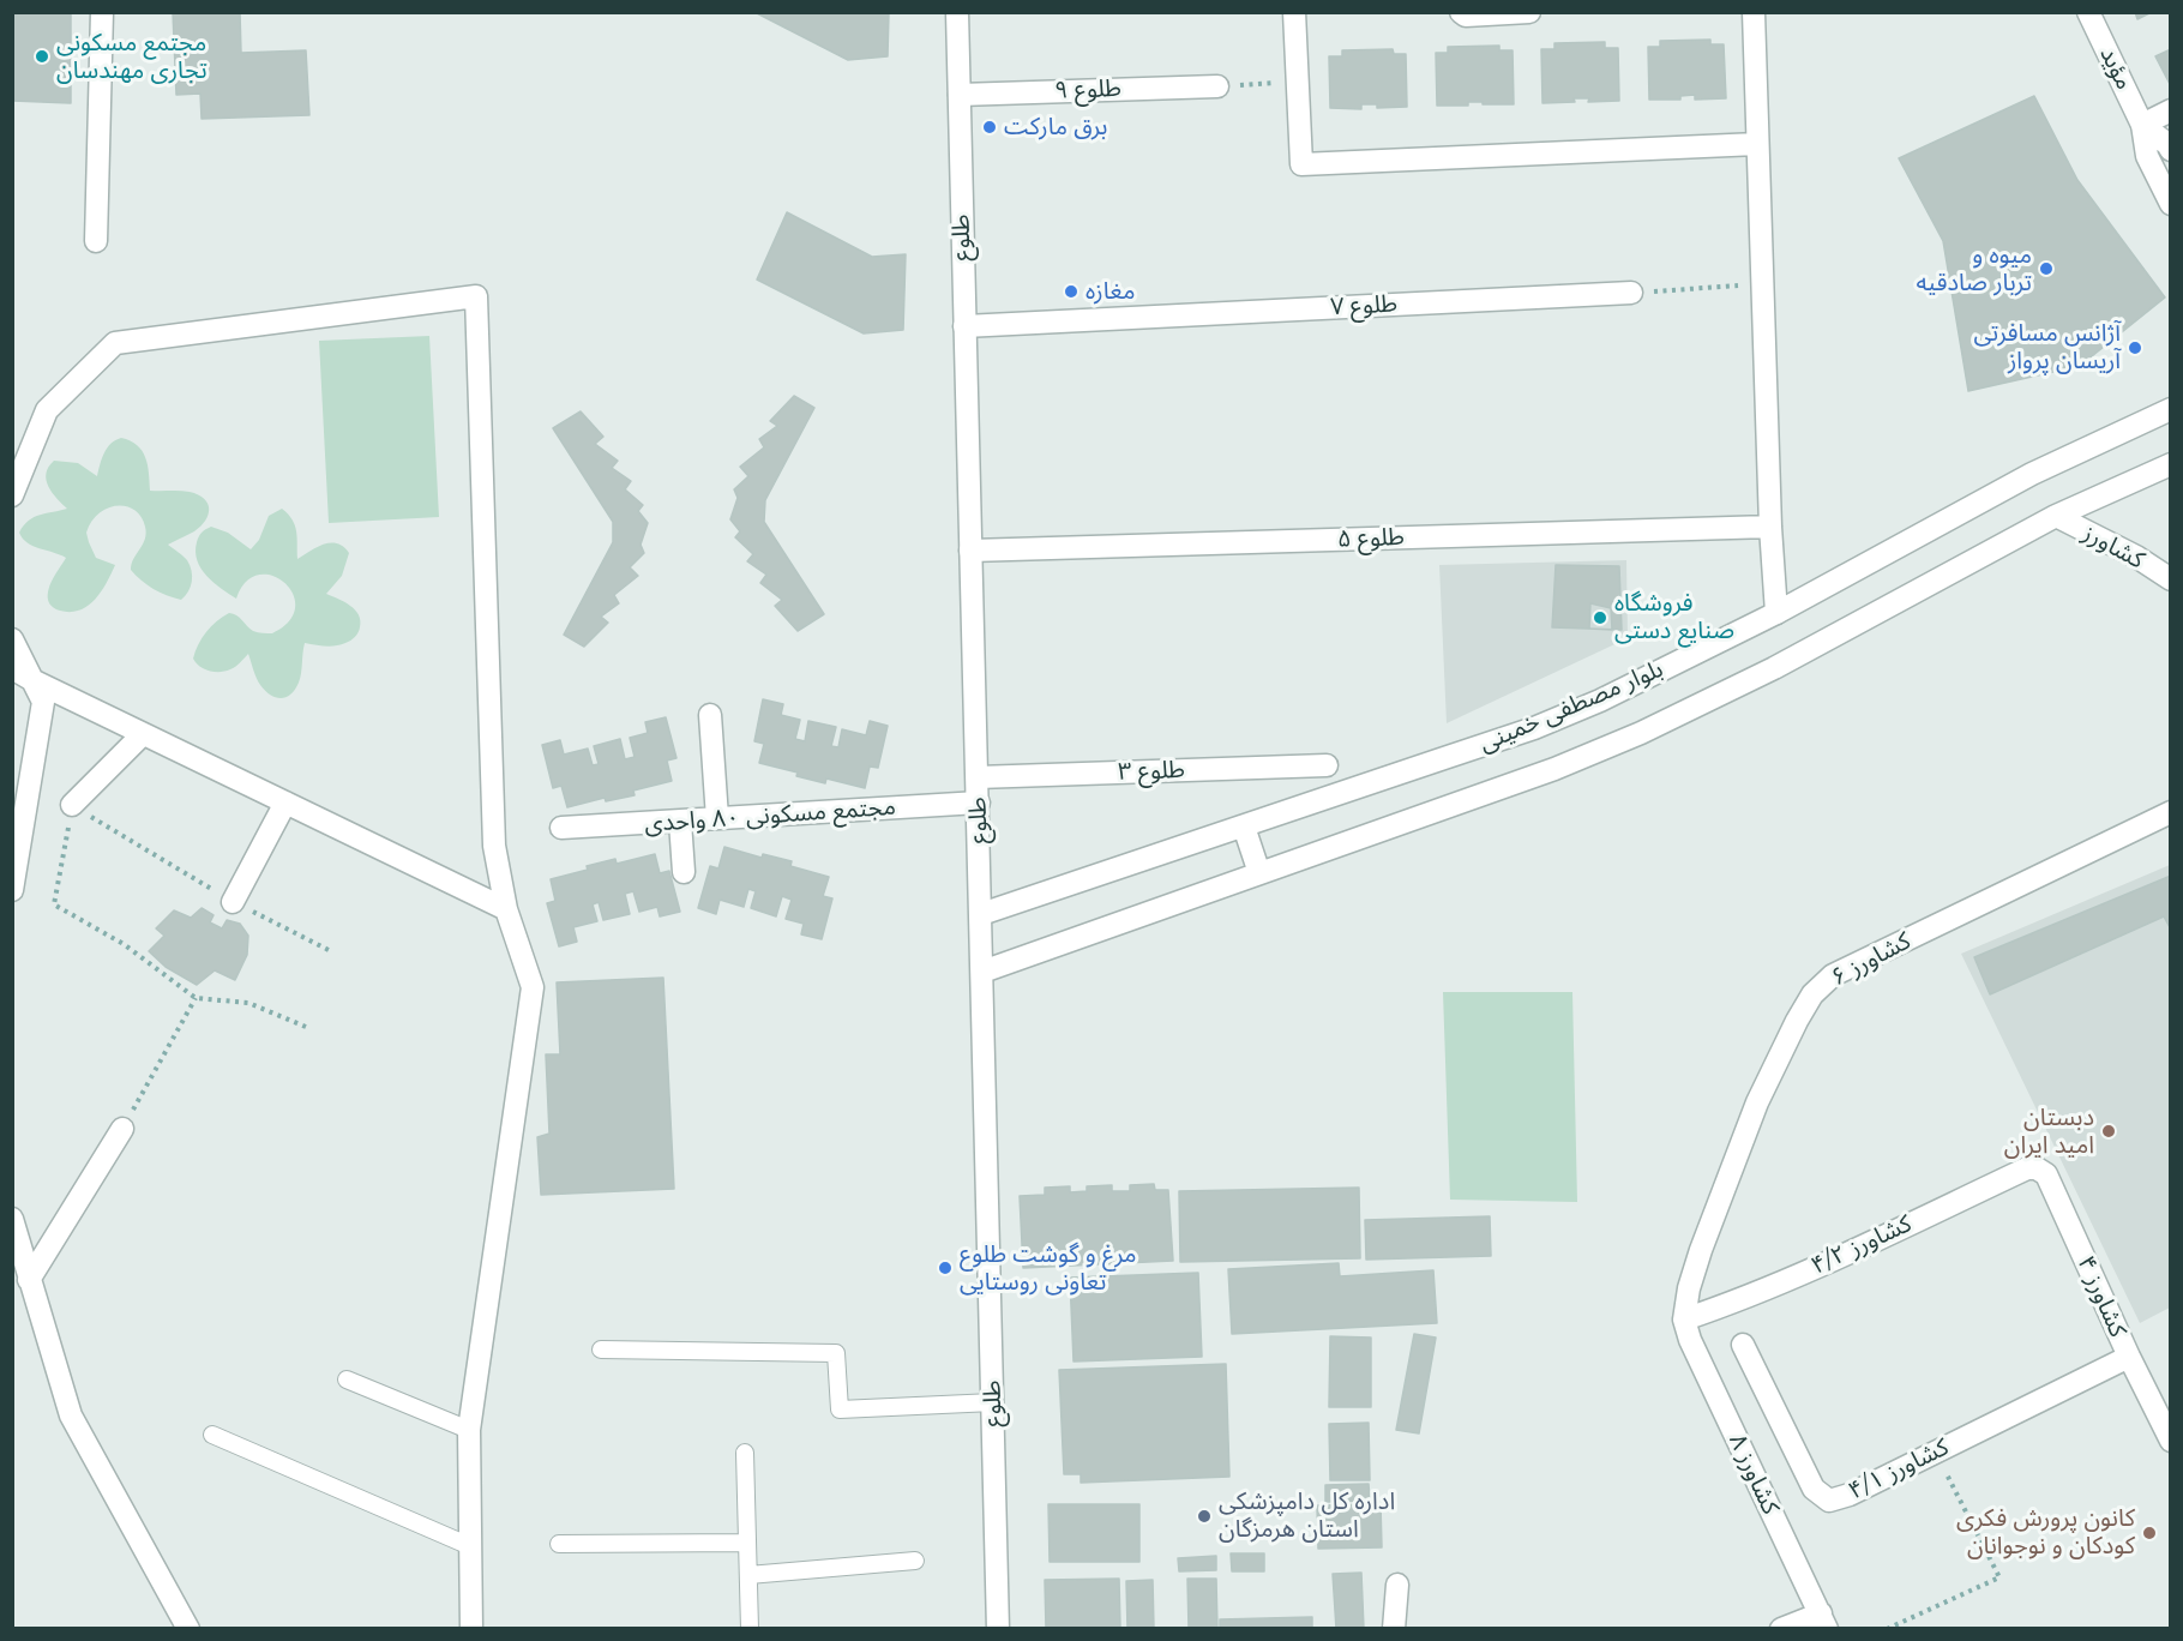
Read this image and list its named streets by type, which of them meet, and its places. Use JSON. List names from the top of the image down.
{
  "streets": {
    "street": [
      "مؤید",
      "طلوع ۹",
      "طلوع",
      "طلوع ۷",
      "طلوع ۵",
      "کشاورز",
      "بلوار مصطفی خمینی",
      "طلوع ۳",
      "مجتمع مسکونی ۸۰ واحدی",
      "کشاورز ۶",
      "کشاورز ۴/۲",
      "کشاورز ۴",
      "کشاورز ۴/۱",
      "کشاورز ۸"
    ]
  },
  "crossings": [
    ["طلوع ۹", "طلوع"],
    ["طلوع", "طلوع ۷"],
    ["طلوع", "طلوع ۵"],
    ["طلوع", "بلوار مصطفی خمینی"],
    ["طلوع", "طلوع ۳"],
    ["طلوع", "مجتمع مسکونی ۸۰ واحدی"],
    ["کشاورز", "بلوار مصطفی خمینی"],
    ["کشاورز ۶", "کشاورز ۴/۲"],
    ["کشاورز ۶", "کشاورز ۸"],
    ["کشاورز ۴/۲", "کشاورز ۴"],
    ["کشاورز ۴/۲", "کشاورز ۸"],
    ["کشاورز ۴", "کشاورز ۴/۱"]
  ],
  "places": [
    "مجتمع مسکونی تجاری مهندسان",
    "برق مارکت",
    "میوه و تربار صادقیه",
    "مغازه",
    "آژانس مسافرتی آریسان پرواز",
    "فروشگاه صنایع دستی",
    "دبستان امید ایران",
    "مرغ و گوشت طلوع تعاونی روستایی",
    "اداره کل دامپزشکی استان هرمزگان",
    "کانون پرورش فکری کودکان و نوجوانان"
  ]
}
